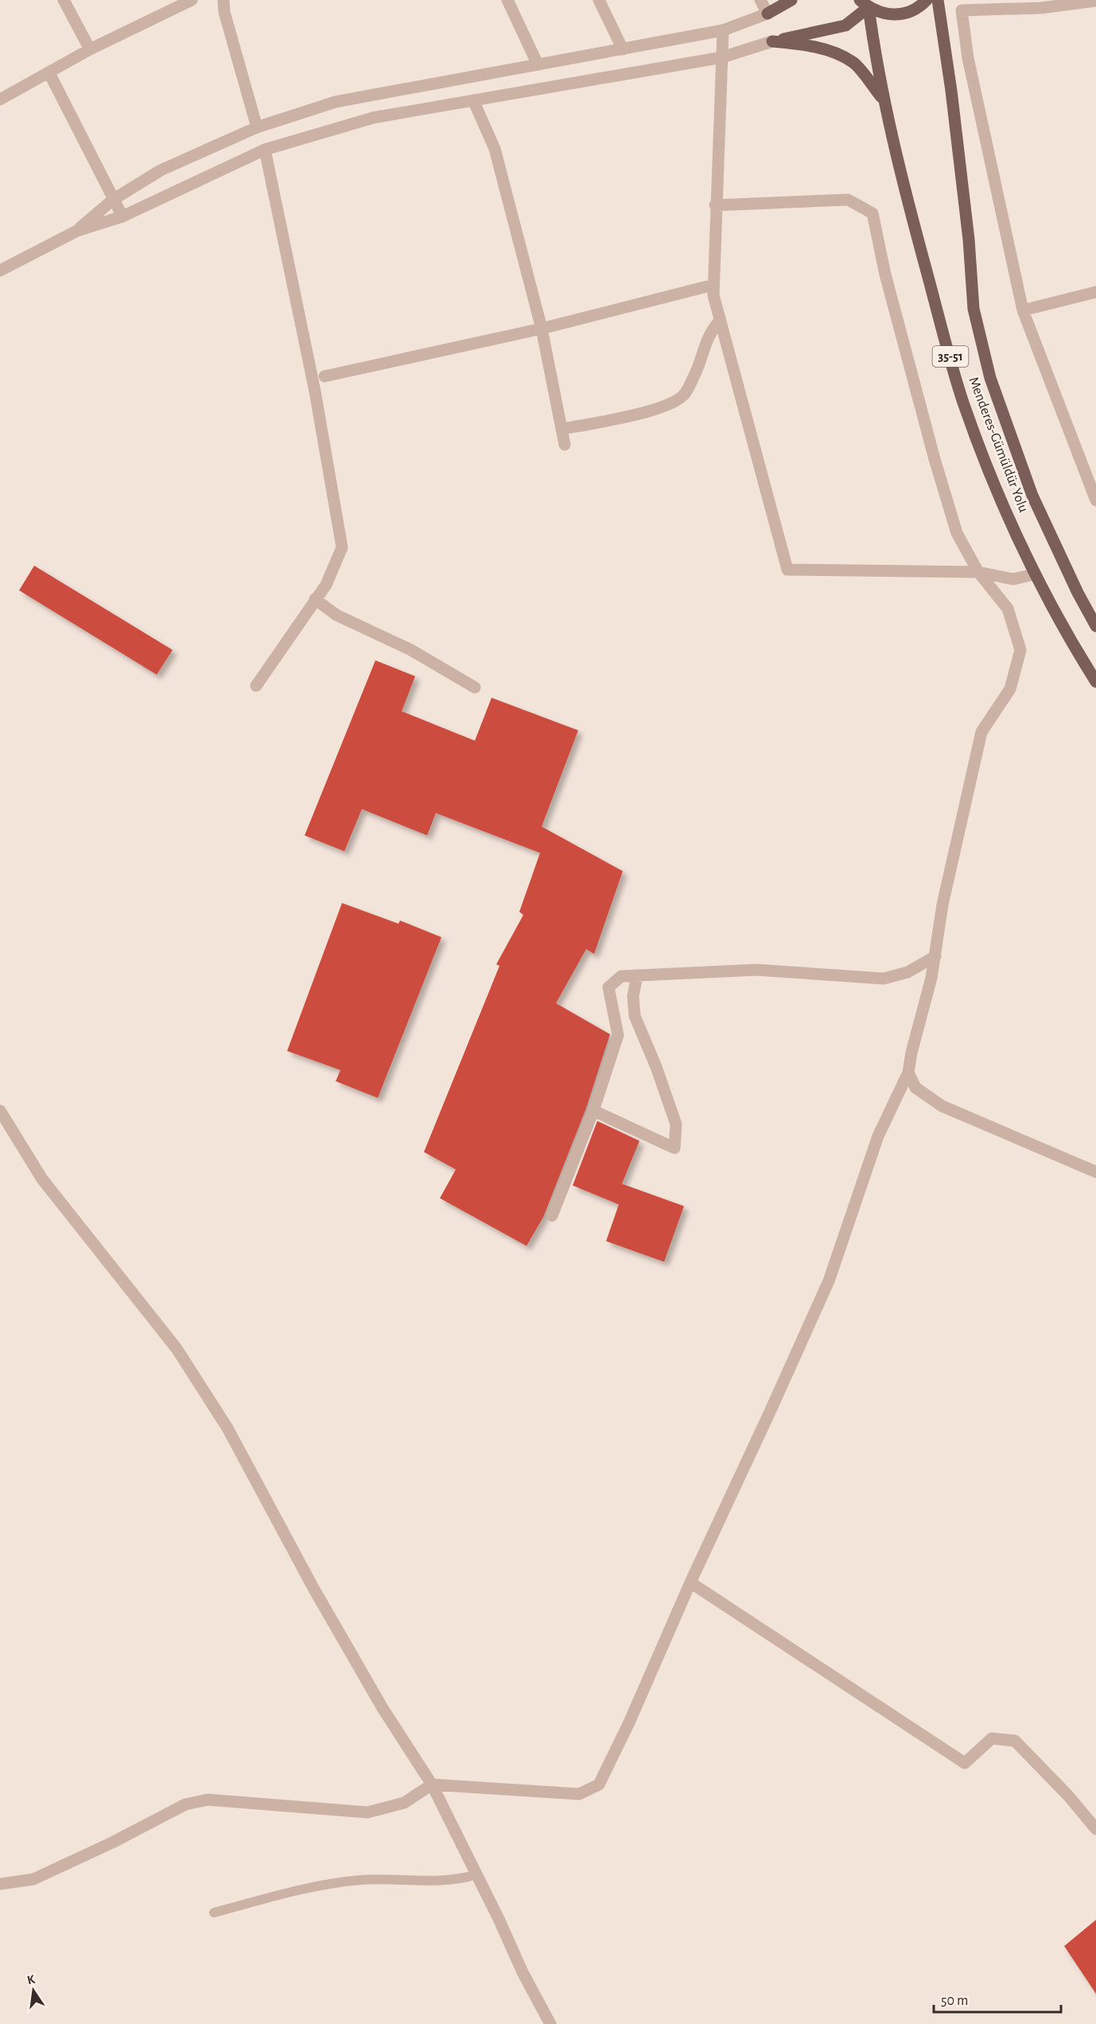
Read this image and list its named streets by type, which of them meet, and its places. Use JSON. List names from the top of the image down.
{
  "streets": {
    "main road": ["35-51", "Menderes-Gümüldür Yolu"]
  },
  "scale_bar": "50 m",
  "north": "top"
}
